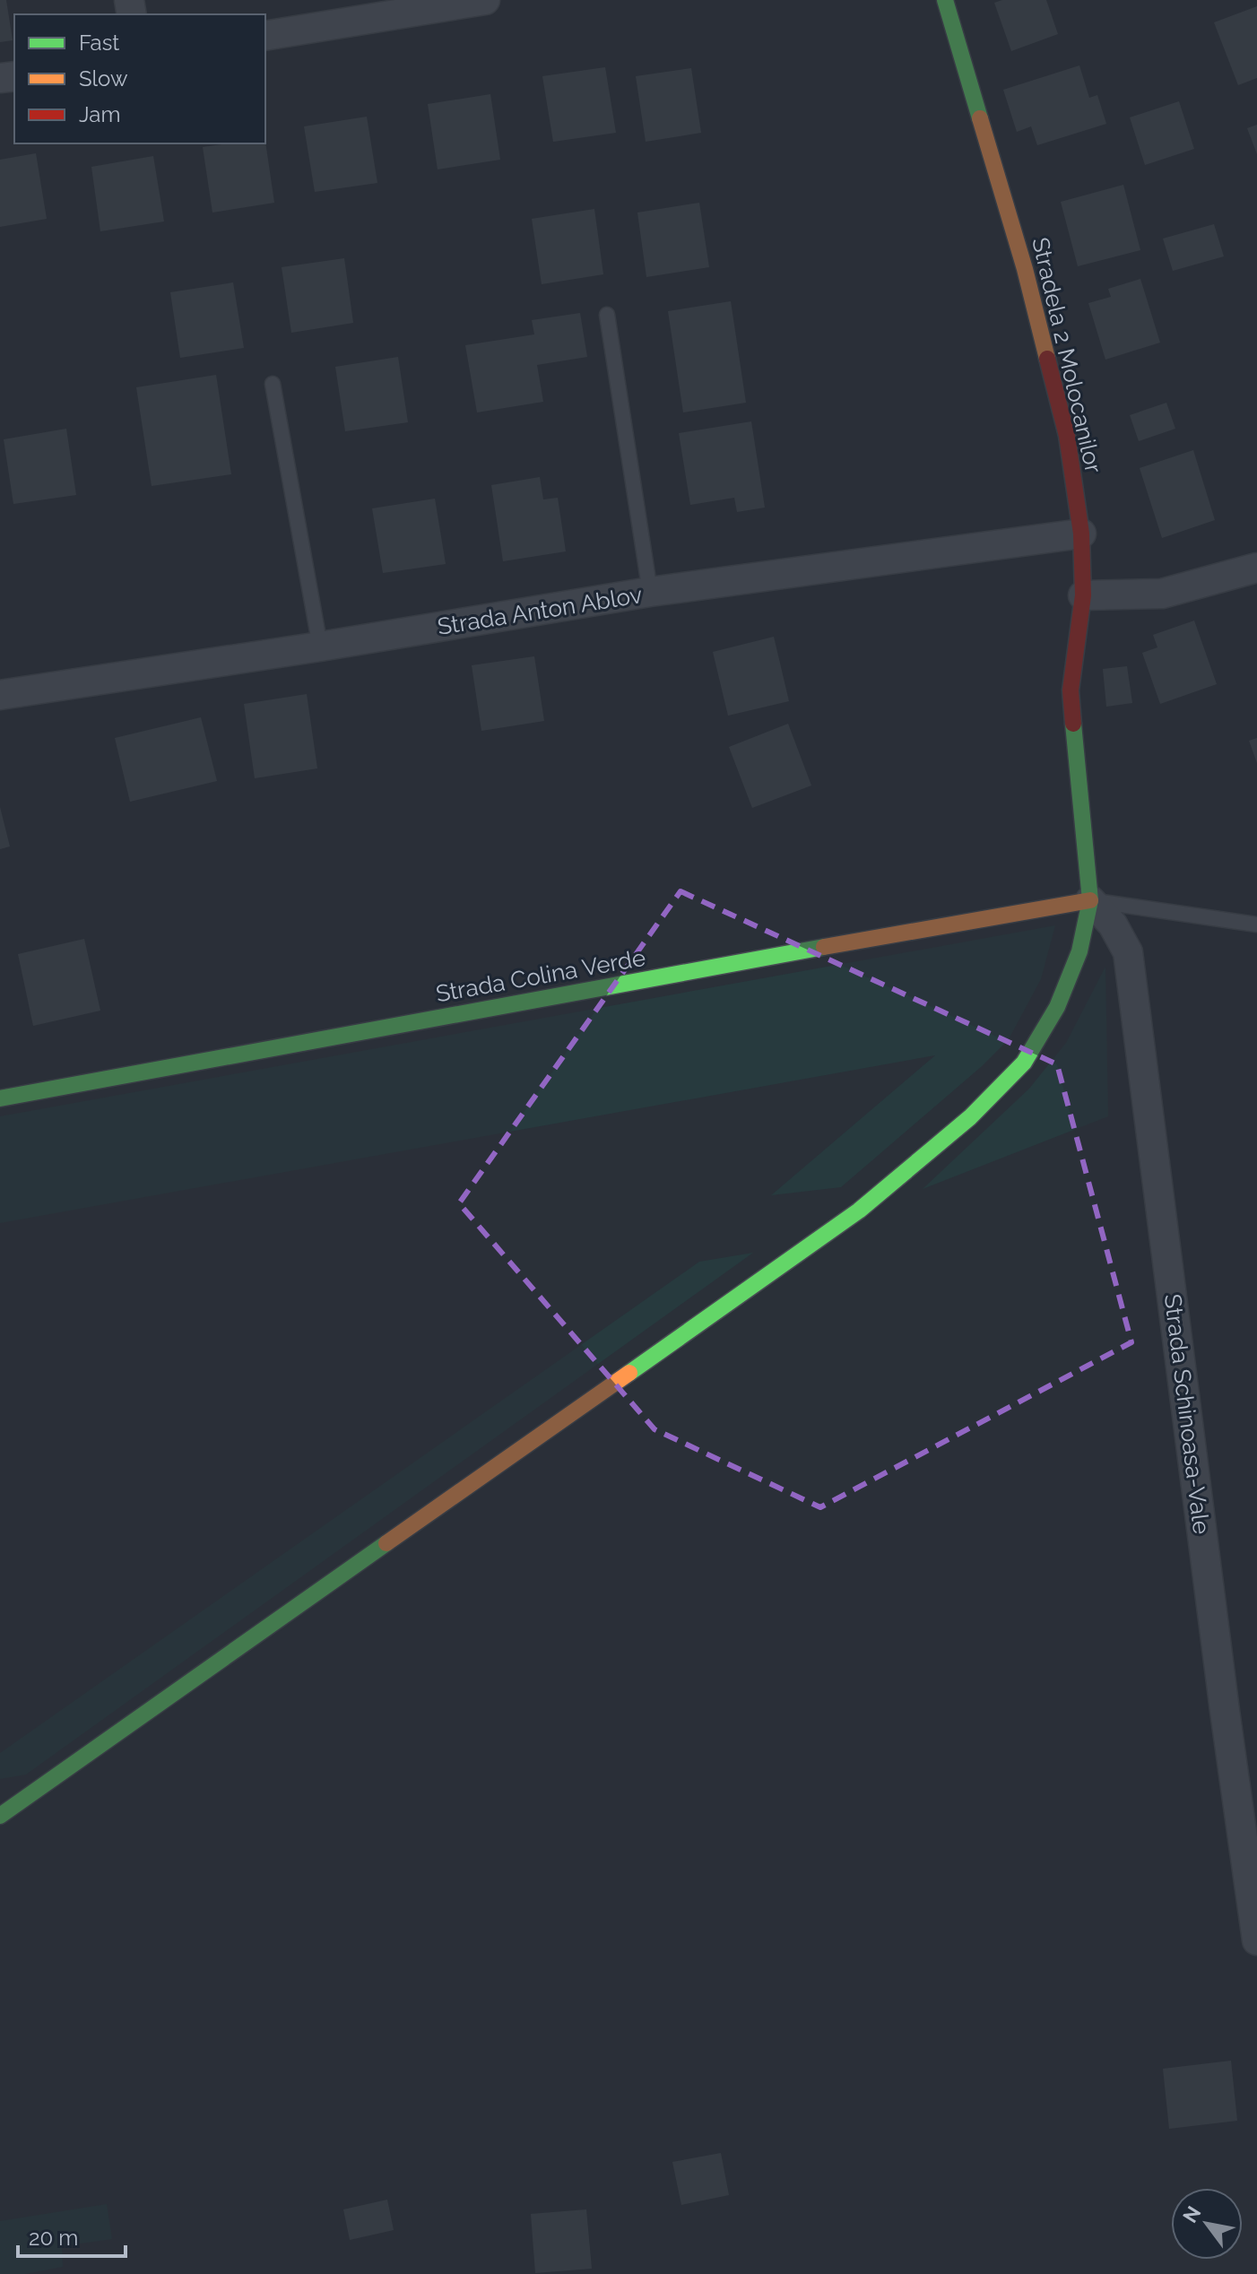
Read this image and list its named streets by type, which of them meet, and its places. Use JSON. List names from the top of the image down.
{
  "streets": {
    "street": [
      "Stradela 2 Molocanilor",
      "Strada Anton Ablov",
      "Strada Colina Verde",
      "Strada Schinoasa-Vale"
    ]
  },
  "crossings": [
    ["Stradela 2 Molocanilor", "Strada Anton Ablov"],
    ["Stradela 2 Molocanilor", "Strada Colina Verde"],
    ["Stradela 2 Molocanilor", "Strada Schinoasa-Vale"],
    ["Strada Colina Verde", "Strada Schinoasa-Vale"]
  ],
  "legend": ["Fast", "Slow", "Jam"],
  "scale_bar": "20 m",
  "north": "top left"
}
